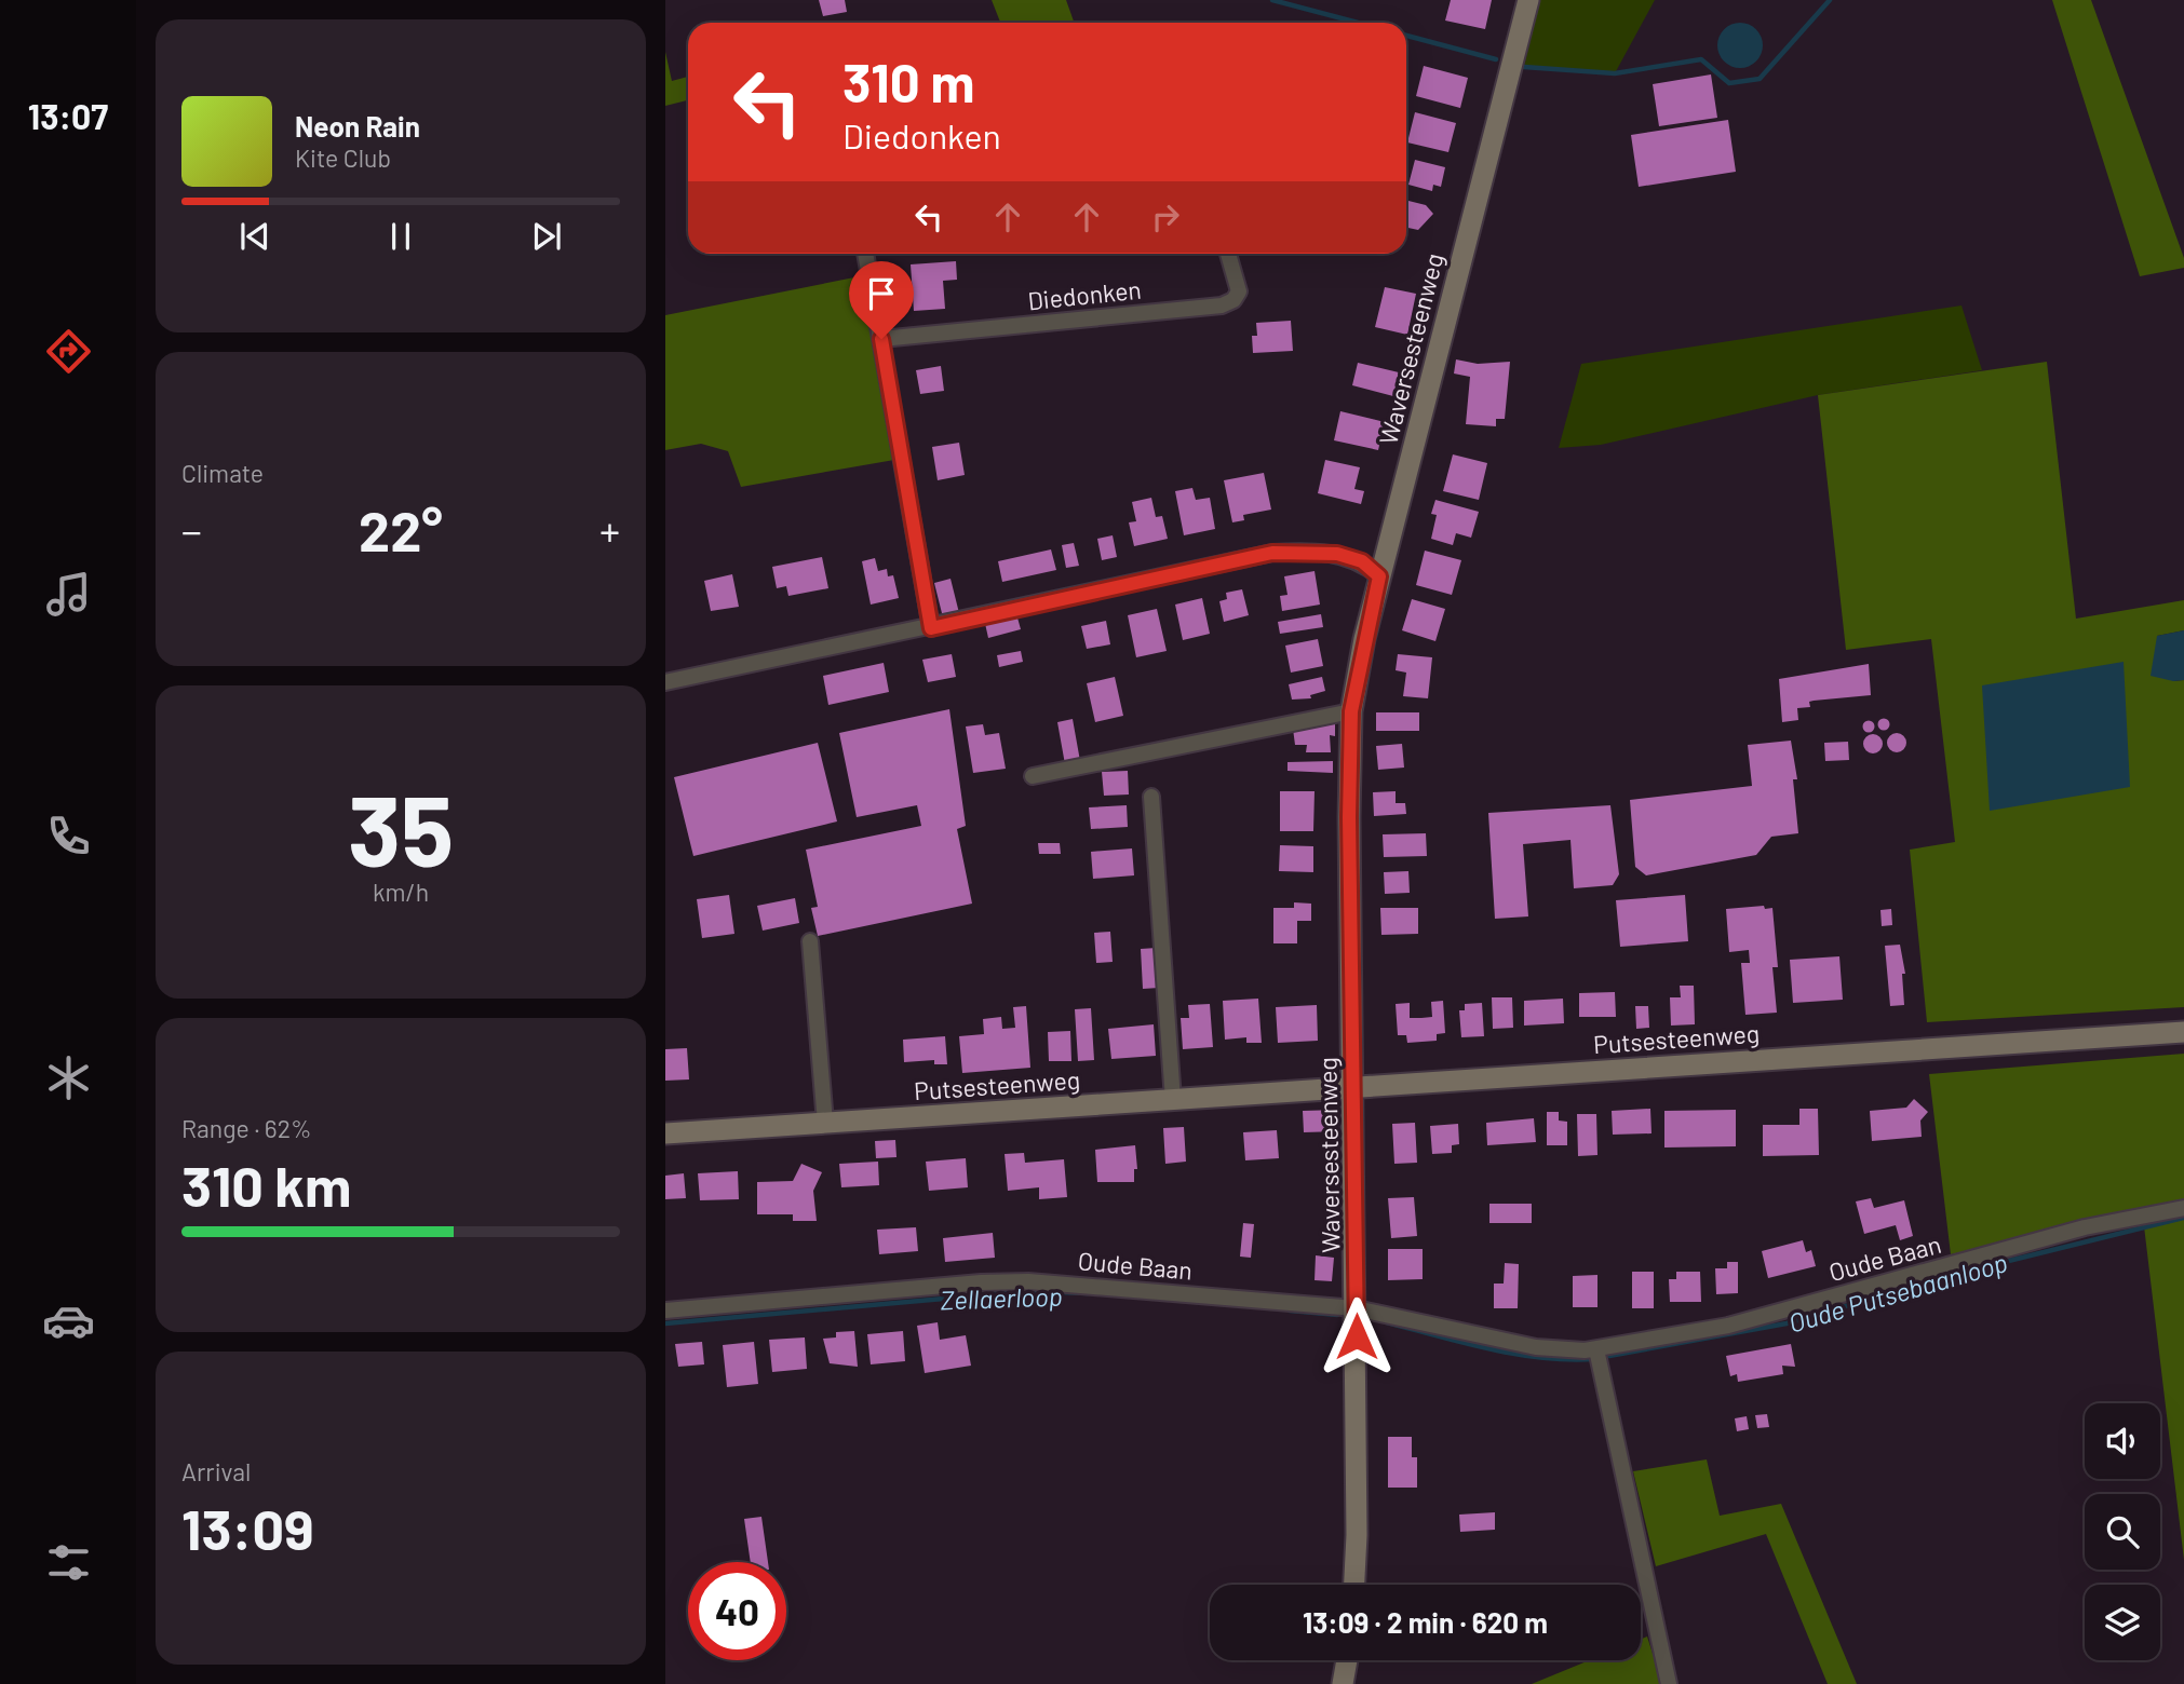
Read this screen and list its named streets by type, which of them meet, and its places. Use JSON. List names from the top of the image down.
{
  "streets": {
    "street": [
      "Diedonken",
      "Waversesteenweg",
      "Putsesteenweg",
      "Oude Baan"
    ]
  },
  "crossings": [
    ["Waversesteenweg", "Putsesteenweg"],
    ["Waversesteenweg", "Oude Baan"]
  ],
  "water": ["Oude Putsebaanloop", "Zellaerloop"],
  "page": {
    "tabs": "13:07",
    "turn": ["310 m", "Diedonken"],
    "song": ["Neon Rain", "Kite Club"],
    "tile": [
      "Climate",
      ["35", "km/h"],
      ["Range · 62%", "310 km"],
      ["Arrival", "13:09"]
    ],
    "heat": ["−", "22°", "+"],
    "limit": "40",
    "trip": "13:09 · 2 min · 620 m"
  }
}
